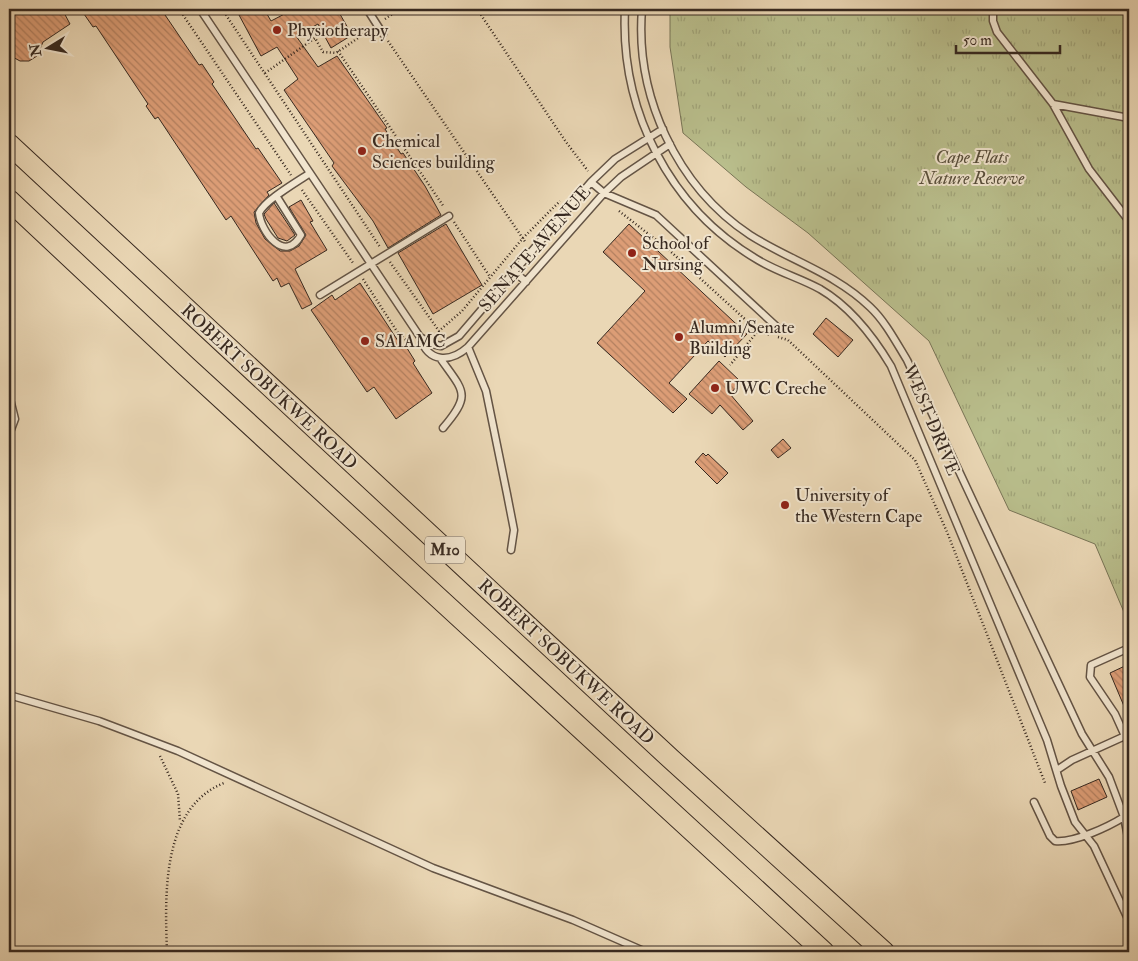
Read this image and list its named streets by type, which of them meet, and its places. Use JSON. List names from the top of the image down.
{
  "streets": {
    "main road": ["ROBERT SOBUKWE ROAD", "M10"],
    "lane": ["SENATE AVENUE", "WEST DRIVE"]
  },
  "crossings": [
    ["SENATE AVENUE", "WEST DRIVE"]
  ],
  "parks": ["Cape Flats Nature Reserve"],
  "places": [
    "Physiotherapy",
    "Chemical Sciences building",
    "School of Nursing",
    "Alumni/Senate Building",
    "SAIAMC",
    "UWC Creche",
    "University of the Western Cape"
  ],
  "scale_bar": "50 m",
  "north": "left"
}
